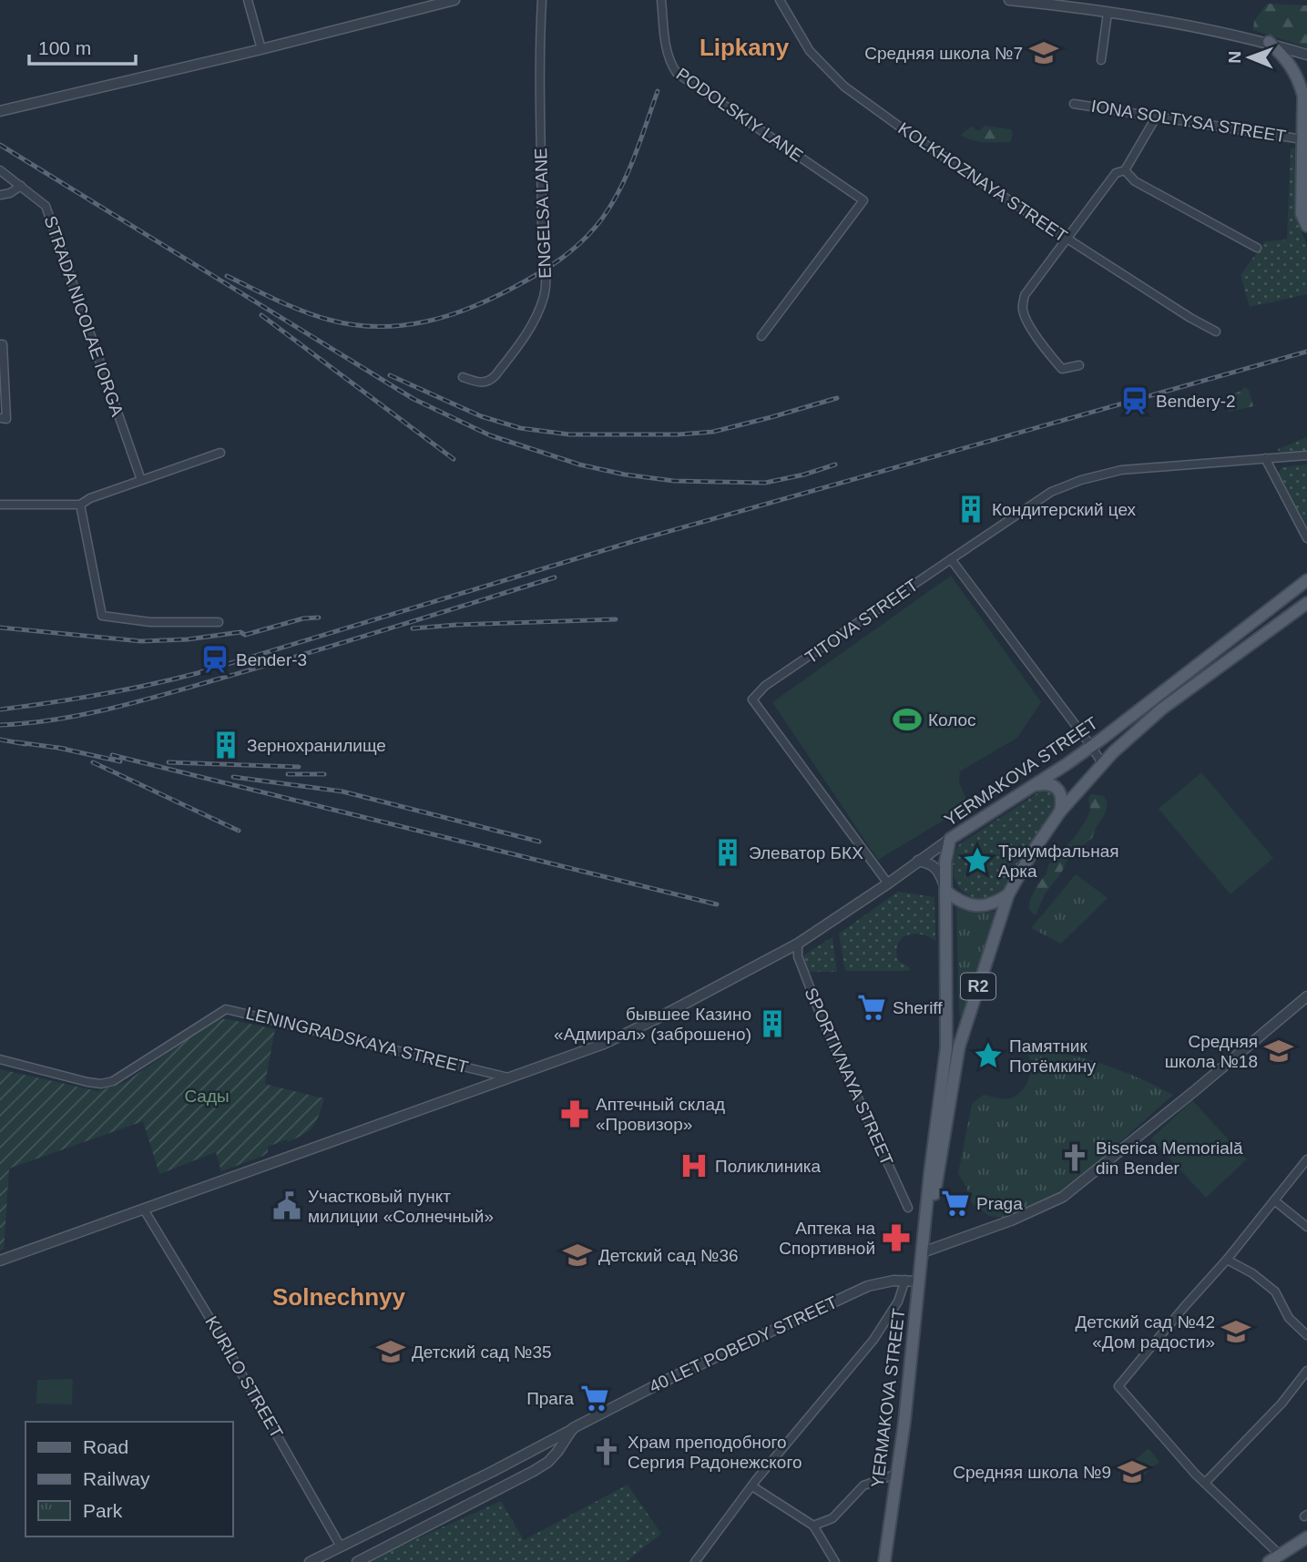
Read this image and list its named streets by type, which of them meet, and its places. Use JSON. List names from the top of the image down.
{
  "streets": {
    "main road": ["YERMAKOVA STREET", "R2"],
    "street": [
      "PODOLSKIY LANE",
      "IONA SOLTYSA STREET",
      "KOLKHOZNAYA STREET",
      "ENGELSA LANE",
      "STRADA NICOLAE IORGA",
      "TITOVA STREET",
      "LENINGRADSKAYA STREET",
      "SPORTIVNAYA STREET",
      "40 LET POBEDY STREET",
      "KURILO STREET"
    ]
  },
  "crossings": [
    ["TITOVA STREET", "LENINGRADSKAYA STREET"],
    ["YERMAKOVA STREET", "LENINGRADSKAYA STREET"],
    ["YERMAKOVA STREET", "40 LET POBEDY STREET"],
    ["LENINGRADSKAYA STREET", "SPORTIVNAYA STREET"],
    ["LENINGRADSKAYA STREET", "KURILO STREET"],
    ["40 LET POBEDY STREET", "KURILO STREET"]
  ],
  "districts": ["Lipkany", "Solnechnyy"],
  "parks": ["Сады"],
  "places": {
    "school or university": [
      "Средняя школа №7",
      "Средняя школа №18",
      "Детский сад №36",
      "Детский сад №42 «Дом радости»",
      "Детский сад №35",
      "Средняя школа №9"
    ],
    "station": ["Bendery-2", "Bender-3"],
    "building": [
      "Кондитерский цех",
      "Зернохранилище",
      "Элеватор БКХ",
      "бывшее Казино «Адмирал» (заброшено)"
    ],
    "sports": ["Колос"],
    "place": ["Триумфальная Арка", "Памятник Потёмкину"],
    "supermarket": ["Sheriff", "Praga", "Прага"],
    "pharmacy": ["Аптечный склад «Провизор»", "Аптека на Спортивной"],
    "church": ["Biserica Memorială din Bender", "Храм преподобного Сергия Радонежского"],
    "hospital": ["Поликлиника"],
    "public building": ["Участковый пункт милиции «Солнечный»"]
  },
  "legend": ["Road", "Railway", "Park"],
  "scale_bar": "100 m",
  "north": "left"
}
